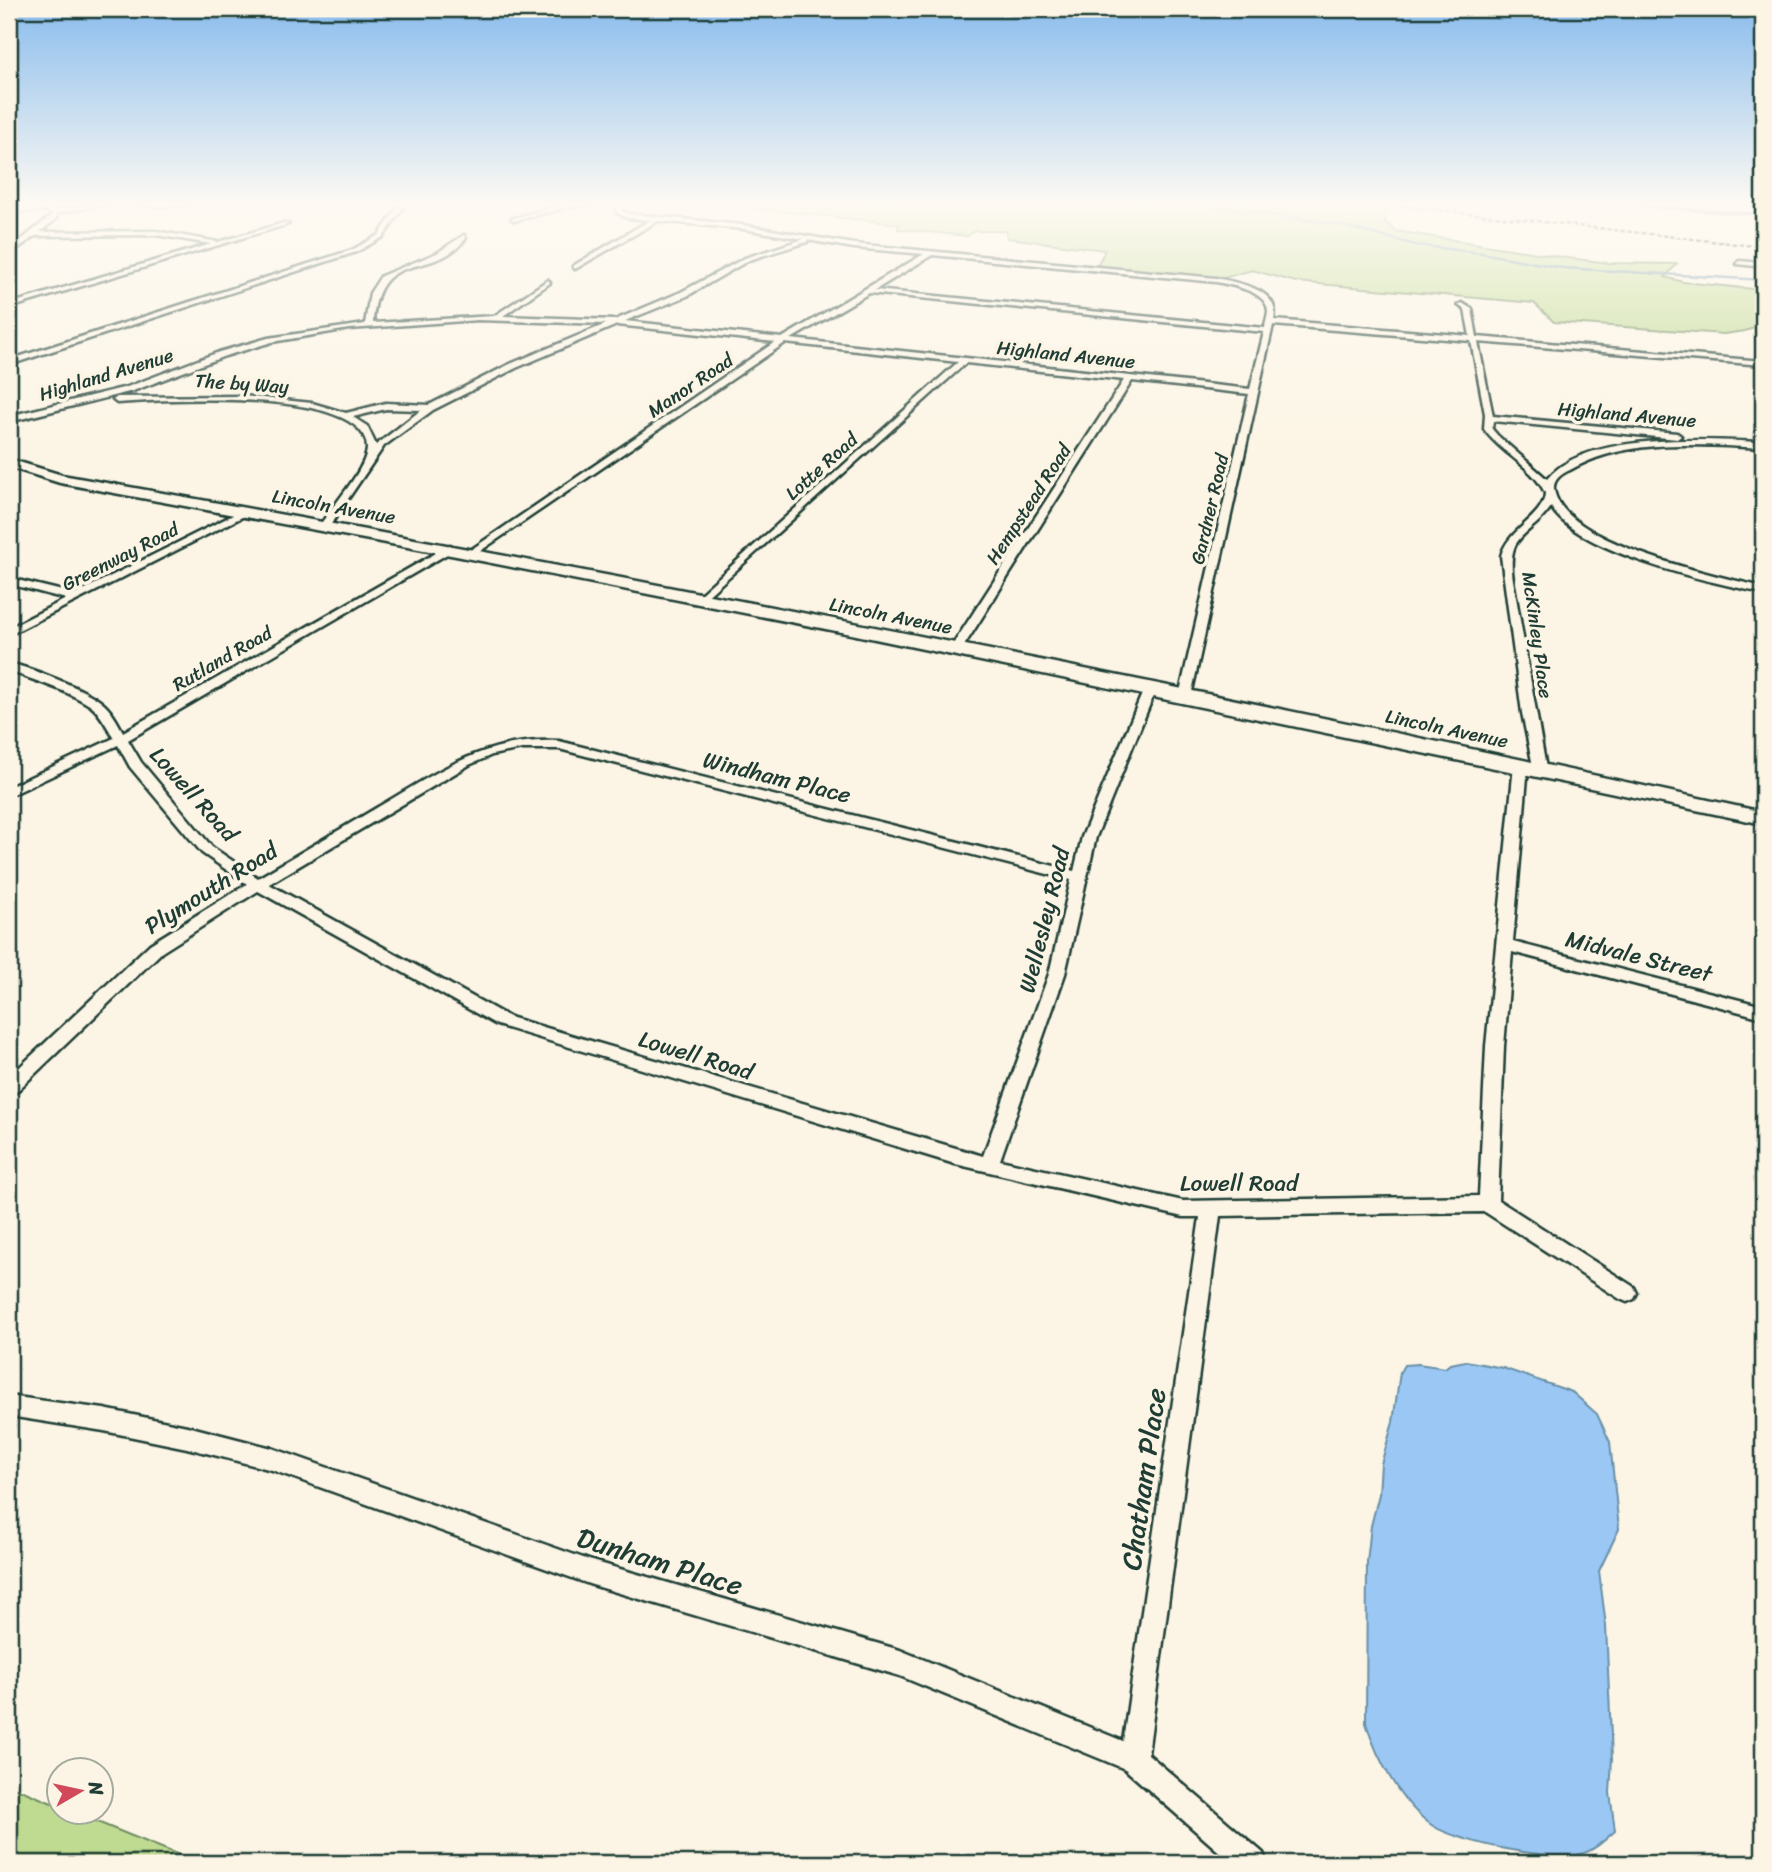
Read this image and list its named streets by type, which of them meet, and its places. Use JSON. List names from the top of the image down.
{
  "streets": {
    "main road": ["Lincoln Avenue"],
    "street": [
      "Highland Avenue",
      "The by Way",
      "Manor Road",
      "Lotte Road",
      "Hempstead Road",
      "Gardner Road",
      "Greenway Road",
      "McKinley Place",
      "Rutland Road",
      "Windham Place",
      "Lowell Road",
      "Plymouth Road",
      "Wellesley Road",
      "Midvale Street",
      "Chatham Place",
      "Dunham Place"
    ]
  },
  "crossings": [
    ["Highland Avenue", "The by Way"],
    ["Highland Avenue", "Manor Road"],
    ["Highland Avenue", "Lotte Road"],
    ["Highland Avenue", "Hempstead Road"],
    ["Highland Avenue", "Gardner Road"],
    ["Highland Avenue", "McKinley Place"],
    ["Manor Road", "Lincoln Avenue"],
    ["Lotte Road", "Lincoln Avenue"],
    ["Hempstead Road", "Lincoln Avenue"],
    ["Lincoln Avenue", "Gardner Road"],
    ["Lincoln Avenue", "Greenway Road"],
    ["Lincoln Avenue", "McKinley Place"],
    ["Lincoln Avenue", "Rutland Road"],
    ["Lincoln Avenue", "Wellesley Road"],
    ["Rutland Road", "Lowell Road"],
    ["Windham Place", "Plymouth Road"],
    ["Windham Place", "Wellesley Road"],
    ["Lowell Road", "Plymouth Road"],
    ["Lowell Road", "Wellesley Road"],
    ["Lowell Road", "Chatham Place"],
    ["Chatham Place", "Dunham Place"]
  ],
  "north": "right"
}
